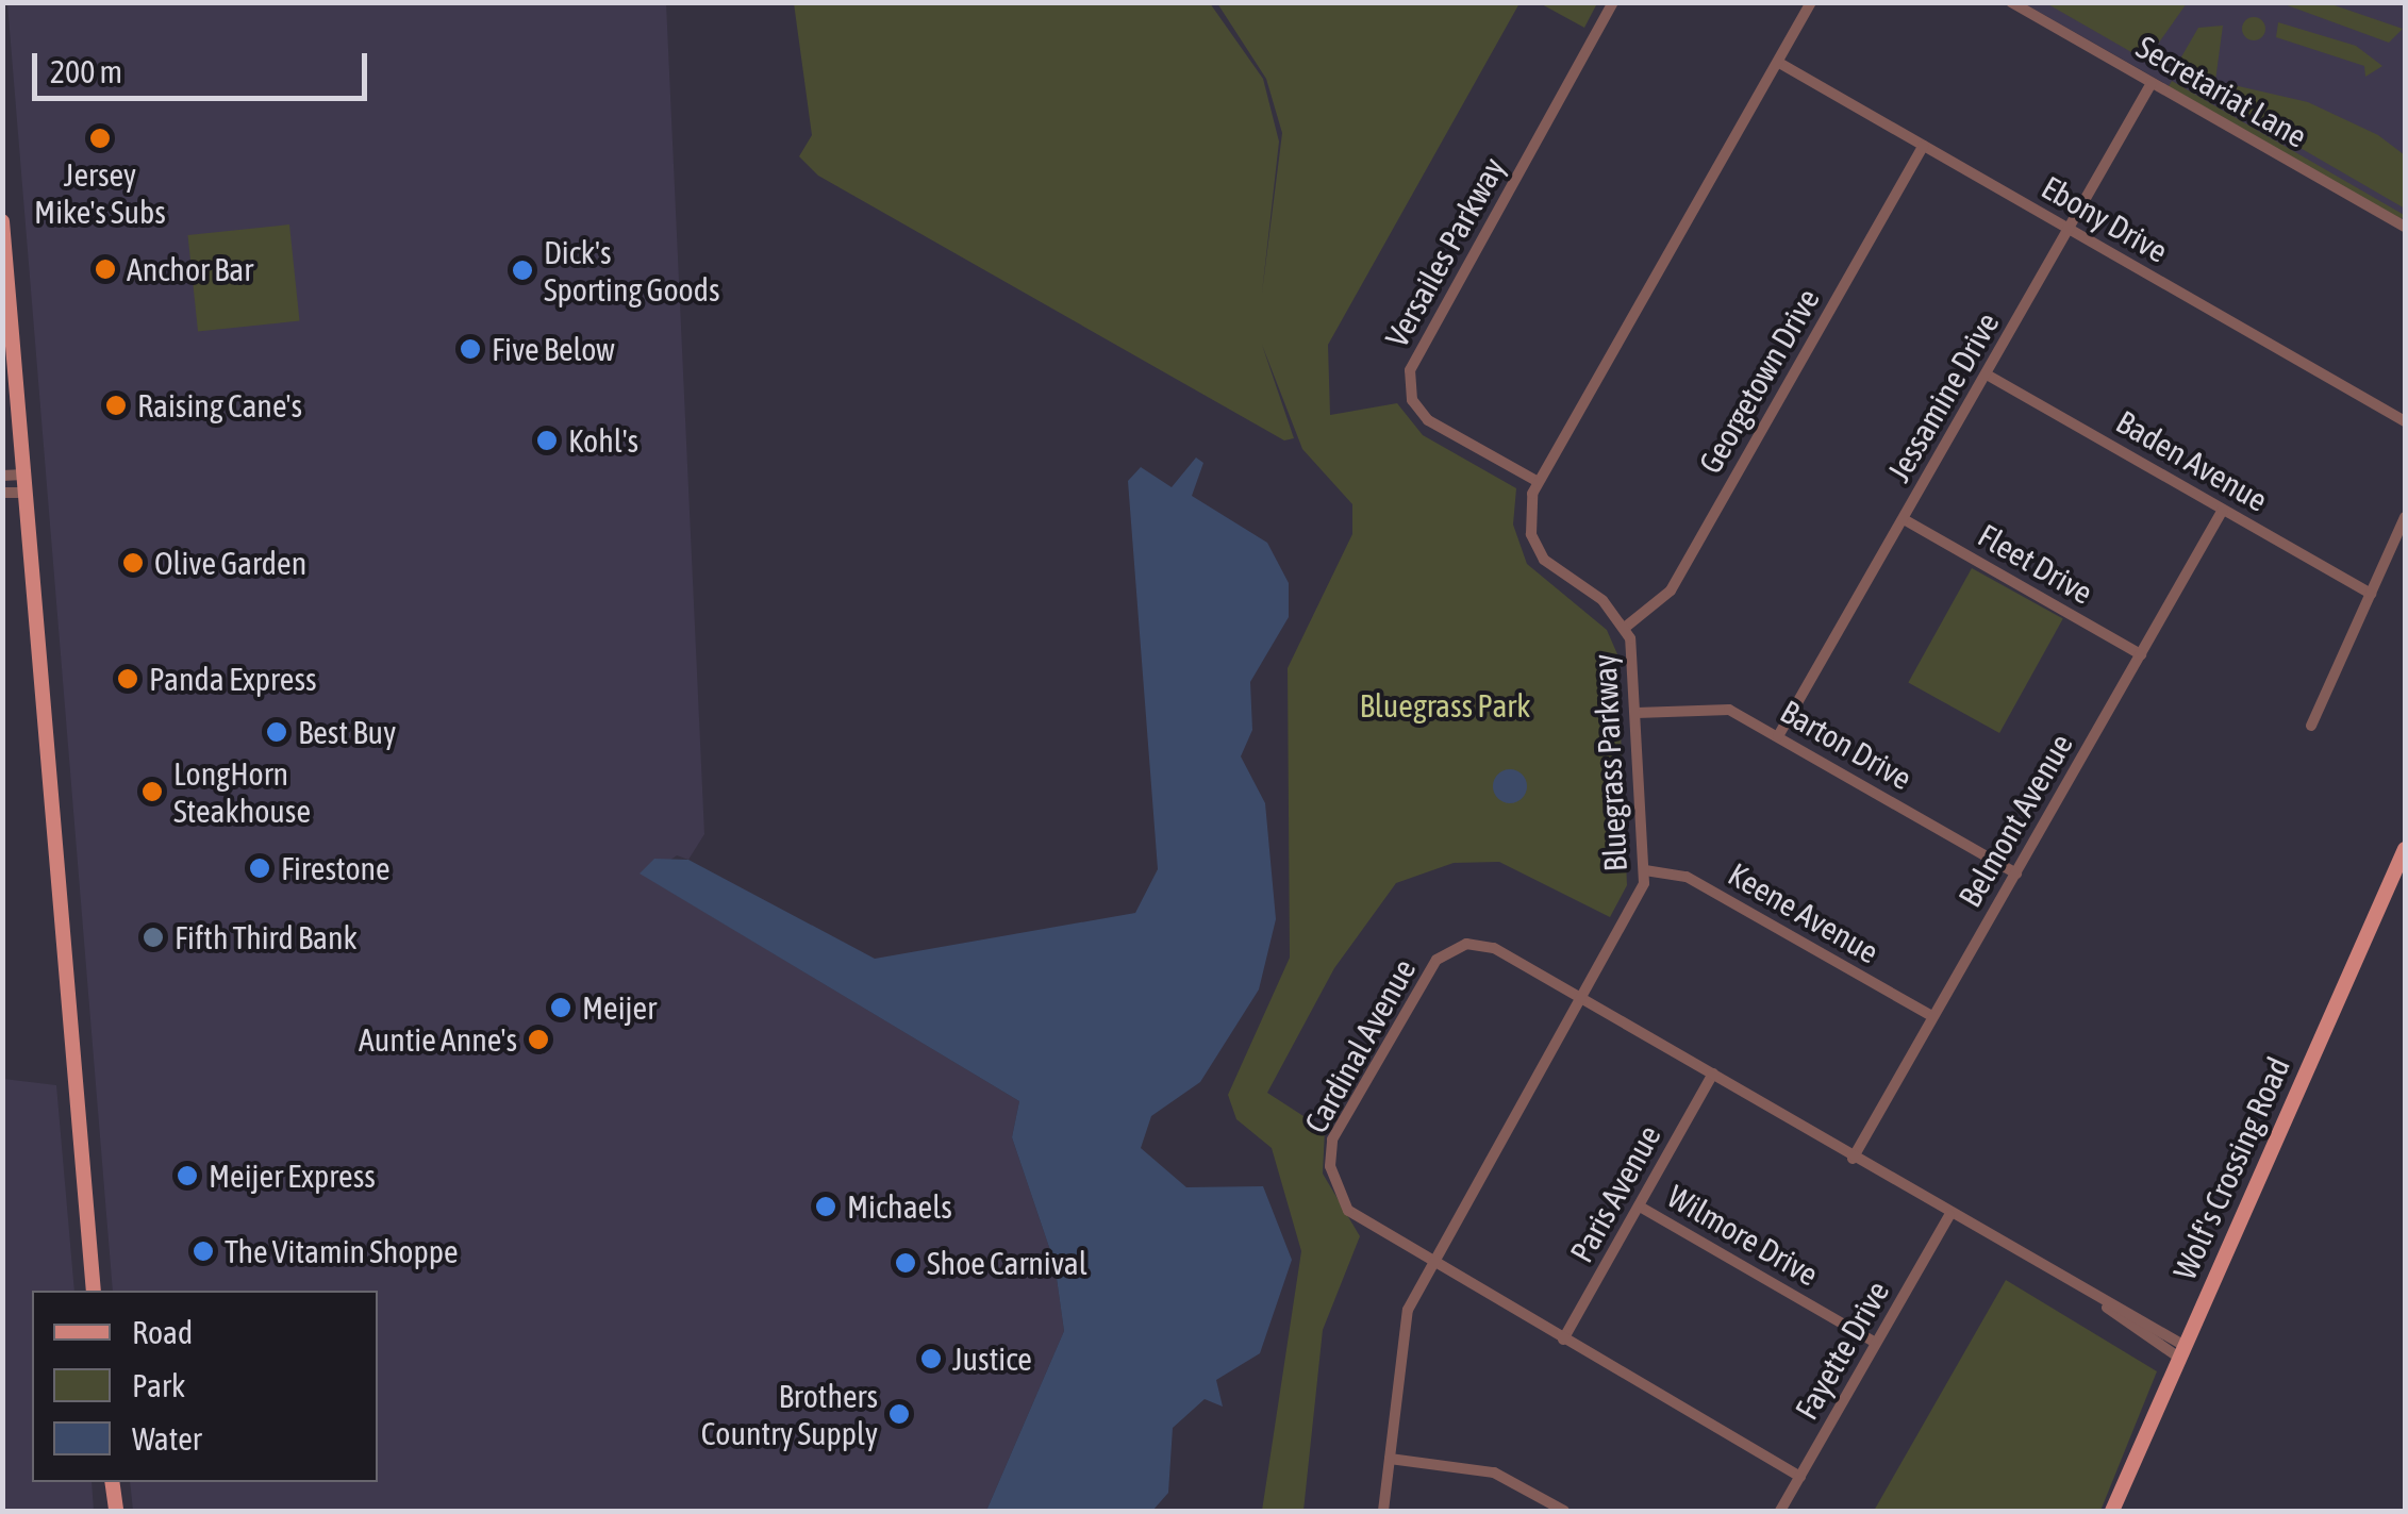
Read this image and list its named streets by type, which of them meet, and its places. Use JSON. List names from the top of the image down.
{
  "streets": {
    "main road": ["Wolf's Crossing Road"],
    "street": [
      "Secretariat Lane",
      "Ebony Drive",
      "Versailes Parkway",
      "Georgetown Drive",
      "Jessamine Drive",
      "Baden Avenue",
      "Fleet Drive",
      "Barton Drive",
      "Bluegrass Parkway",
      "Belmont Avenue",
      "Keene Avenue",
      "Cardinal Avenue",
      "Paris Avenue",
      "Wilmore Drive",
      "Fayette Drive"
    ]
  },
  "crossings": [
    ["Secretariat Lane", "Jessamine Drive"],
    ["Ebony Drive", "Georgetown Drive"],
    ["Ebony Drive", "Jessamine Drive"],
    ["Ebony Drive", "Bluegrass Parkway"],
    ["Versailes Parkway", "Bluegrass Parkway"],
    ["Georgetown Drive", "Bluegrass Parkway"],
    ["Jessamine Drive", "Baden Avenue"],
    ["Jessamine Drive", "Fleet Drive"],
    ["Jessamine Drive", "Barton Drive"],
    ["Baden Avenue", "Belmont Avenue"],
    ["Fleet Drive", "Belmont Avenue"],
    ["Barton Drive", "Bluegrass Parkway"],
    ["Barton Drive", "Belmont Avenue"],
    ["Bluegrass Parkway", "Keene Avenue"],
    ["Bluegrass Parkway", "Cardinal Avenue"],
    ["Belmont Avenue", "Keene Avenue"],
    ["Belmont Avenue", "Cardinal Avenue"],
    ["Cardinal Avenue", "Wolf's Crossing Road"],
    ["Cardinal Avenue", "Paris Avenue"],
    ["Cardinal Avenue", "Fayette Drive"],
    ["Paris Avenue", "Wilmore Drive"],
    ["Wilmore Drive", "Fayette Drive"]
  ],
  "parks": ["Bluegrass Park"],
  "places": [
    "Jersey Mike's Subs",
    "Anchor Bar",
    "Dick's Sporting Goods",
    "Five Below",
    "Raising Cane's",
    "Kohl's",
    "Olive Garden",
    "Panda Express",
    "Best Buy",
    "LongHorn Steakhouse",
    "Firestone",
    "Fifth Third Bank",
    "Meijer",
    "Auntie Anne's",
    "Meijer Express",
    "Michaels",
    "The Vitamin Shoppe",
    "Shoe Carnival",
    "Justice",
    "Brothers Country Supply"
  ],
  "legend": ["Road", "Park", "Water"],
  "scale_bar": "200 m"
}
